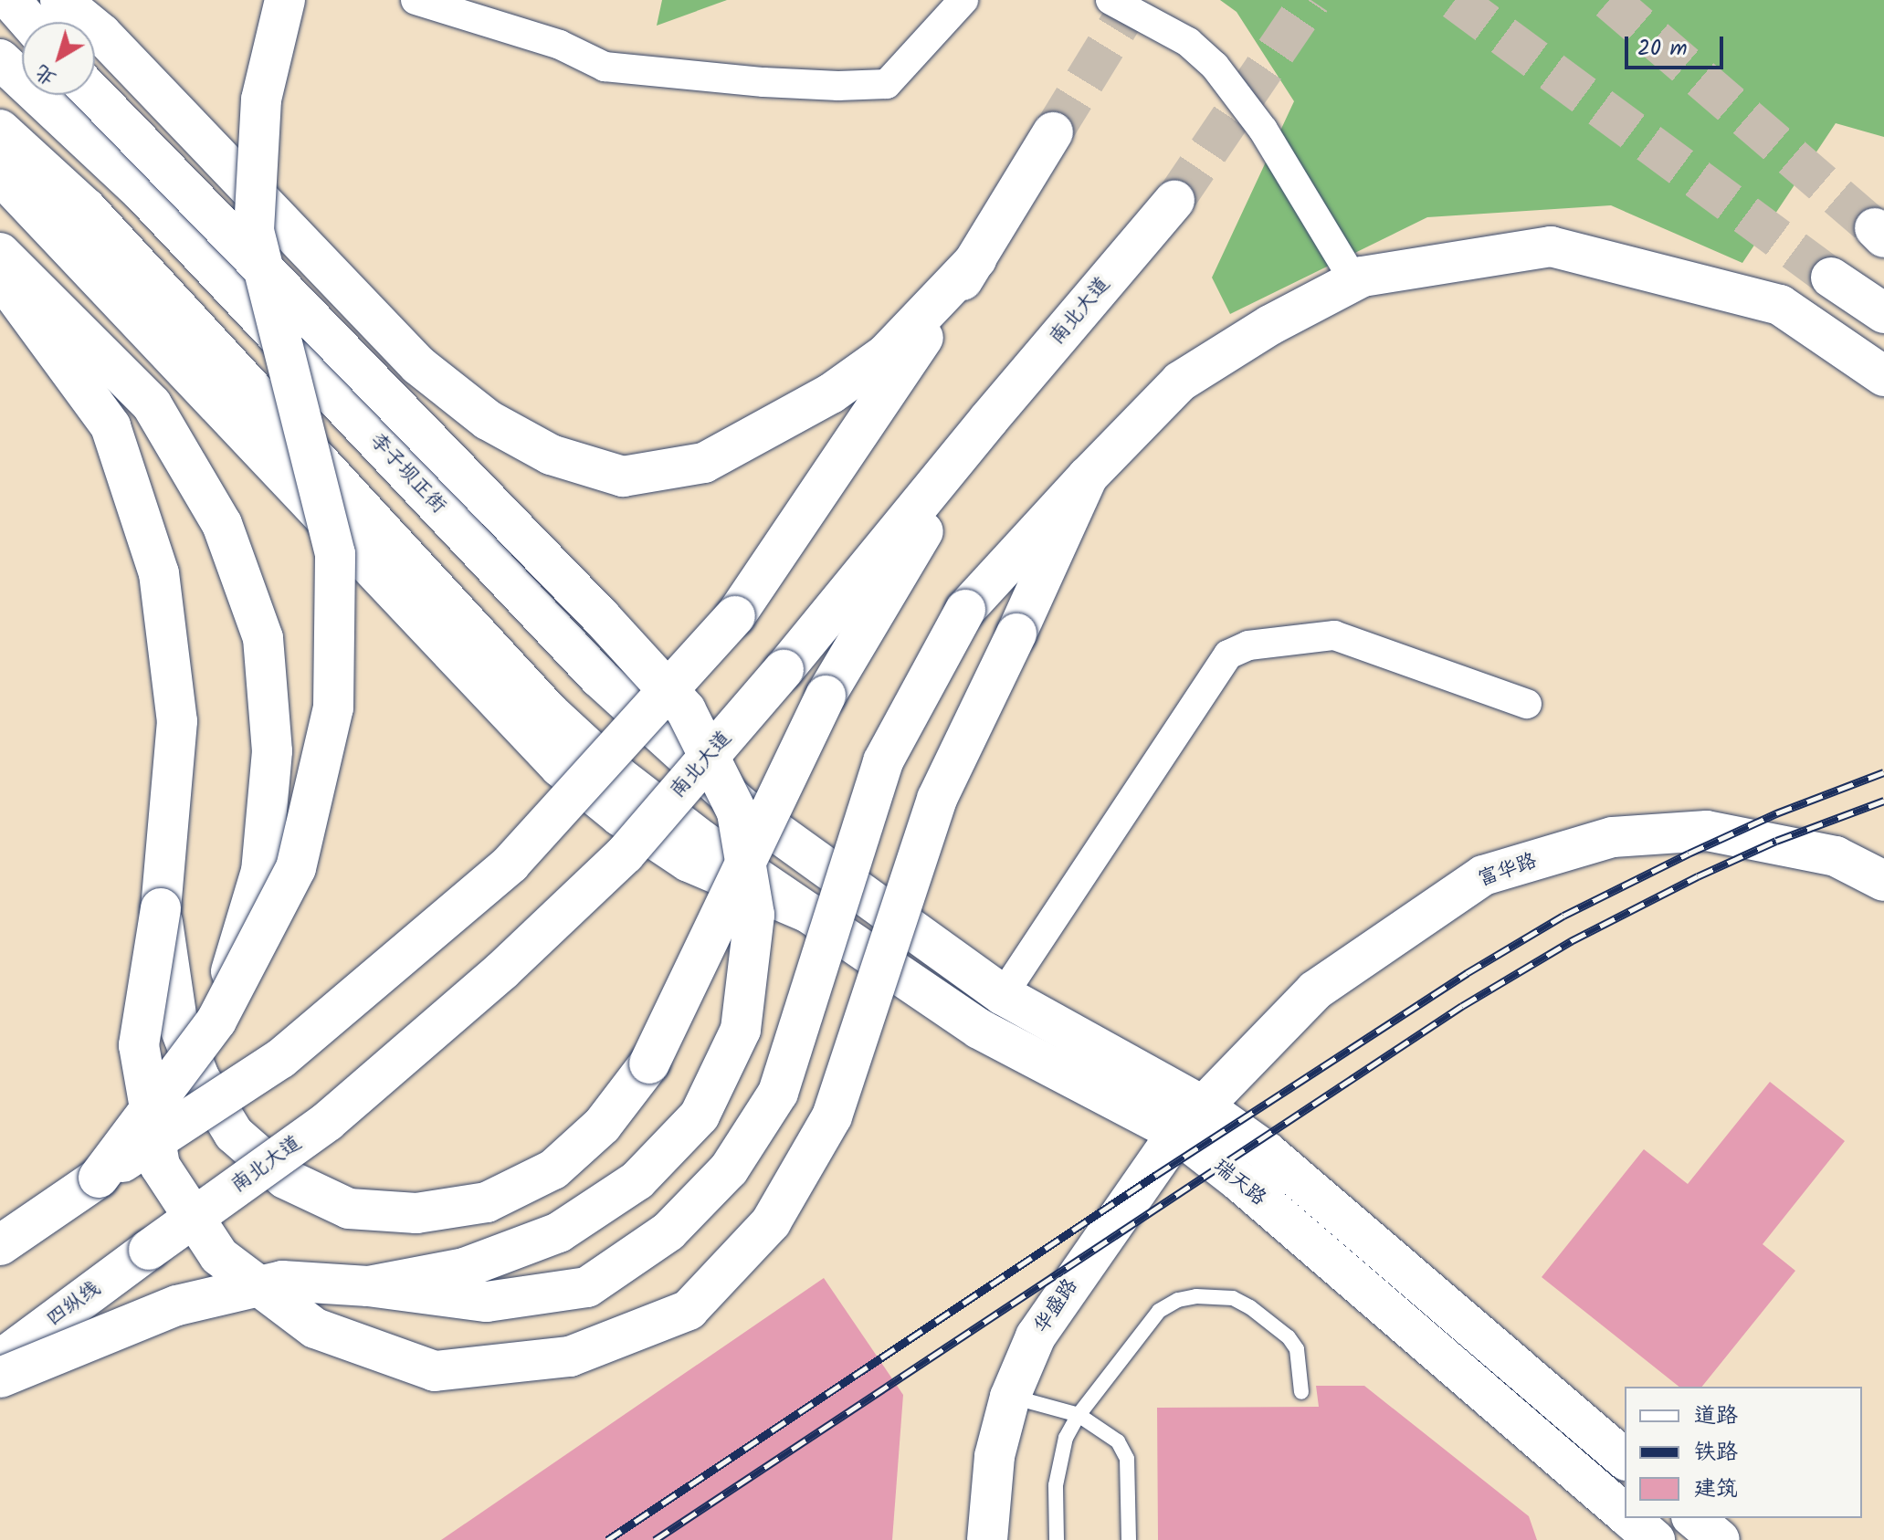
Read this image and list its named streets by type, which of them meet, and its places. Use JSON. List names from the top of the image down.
{
  "streets": {
    "main road": [
      "南北大道",
      "李子坝正街",
      "富华路",
      "瑞天路",
      "四纵线",
      "华盛路"
    ]
  },
  "crossings": [
    ["南北大道", "四纵线"],
    ["李子坝正街", "瑞天路"],
    ["富华路", "瑞天路"],
    ["富华路", "华盛路"],
    ["瑞天路", "华盛路"]
  ],
  "legend": ["道路", "铁路", "建筑"],
  "scale_bar": "20 m",
  "north": "bottom left"
}
